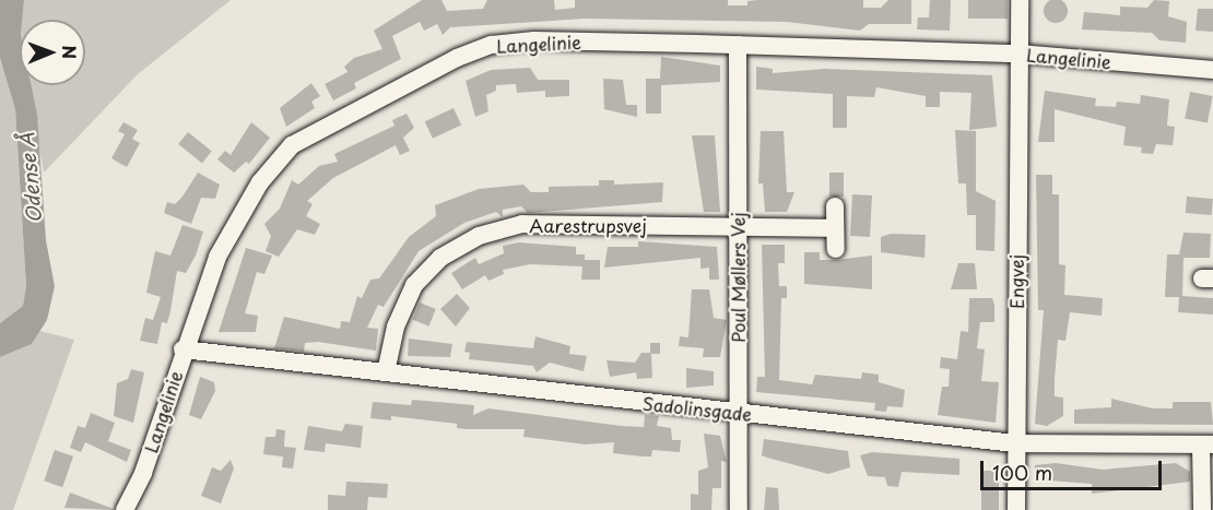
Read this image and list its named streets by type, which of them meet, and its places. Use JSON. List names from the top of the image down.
{
  "streets": {
    "street": [
      "Langelinie",
      "Aarestrupsvej",
      "Poul Møllers Vej",
      "Engvej",
      "Sadolinsgade"
    ]
  },
  "crossings": [
    ["Langelinie", "Poul Møllers Vej"],
    ["Langelinie", "Engvej"],
    ["Langelinie", "Sadolinsgade"],
    ["Aarestrupsvej", "Poul Møllers Vej"],
    ["Aarestrupsvej", "Sadolinsgade"],
    ["Poul Møllers Vej", "Sadolinsgade"],
    ["Engvej", "Sadolinsgade"]
  ],
  "water": ["Odense Å"],
  "scale_bar": "100 m",
  "north": "right"
}
